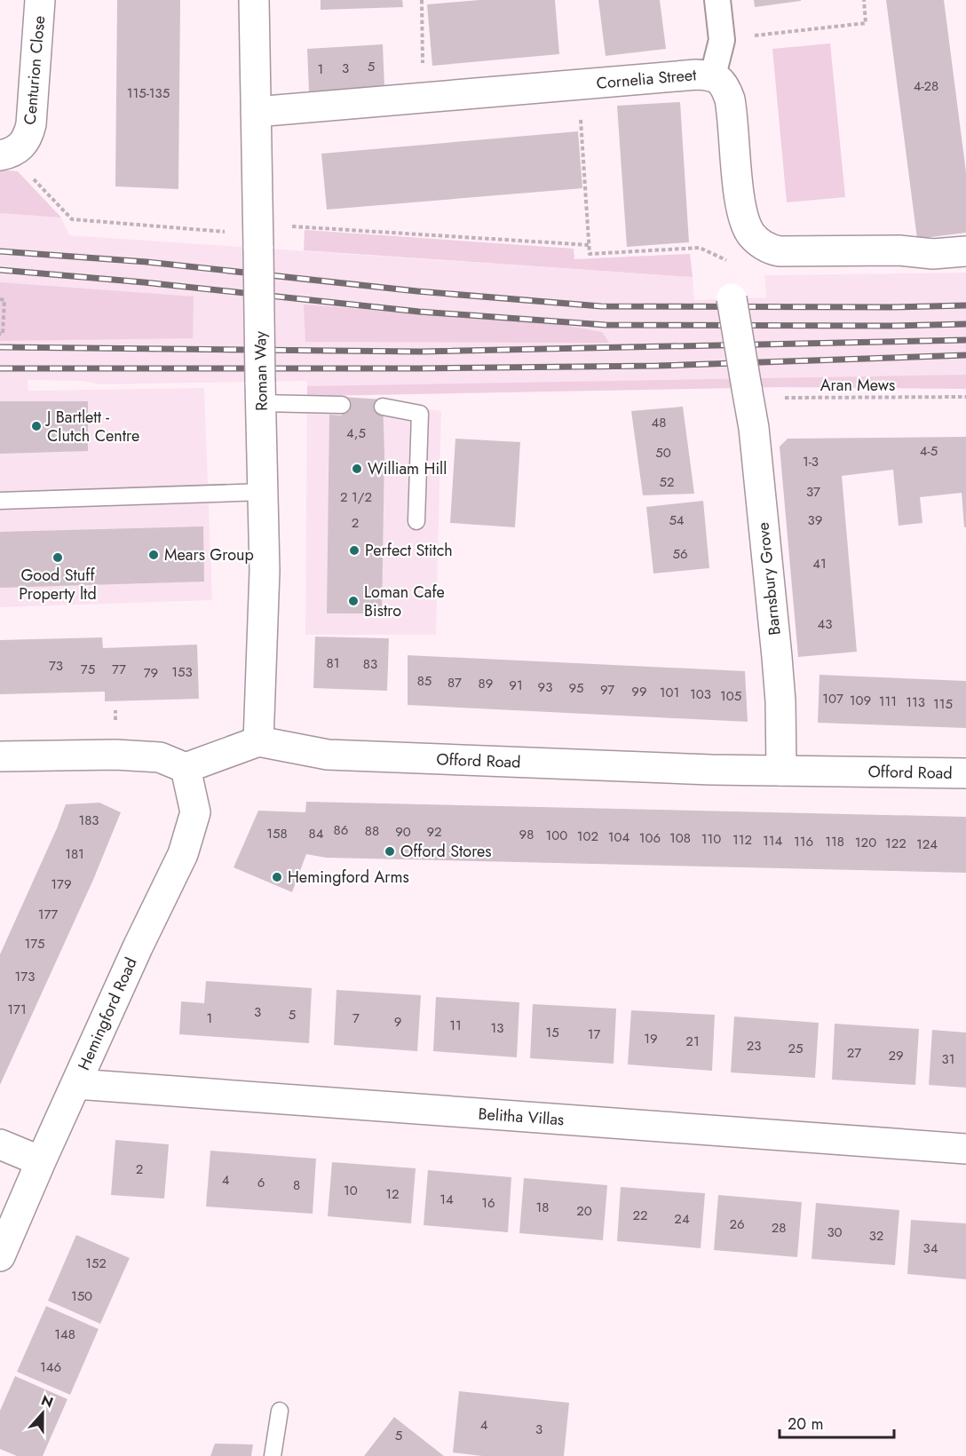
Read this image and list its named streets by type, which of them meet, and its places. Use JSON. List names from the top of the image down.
{
  "streets": {
    "street": [
      "Centurion Close",
      "Cornelia Street",
      "Roman Way",
      "Barnsbury Grove",
      "Offord Road",
      "Hemingford Road",
      "Belitha Villas"
    ],
    "path": ["Aran Mews"]
  },
  "crossings": [
    ["Cornelia Street", "Roman Way"],
    ["Roman Way", "Offord Road"],
    ["Aran Mews", "Barnsbury Grove"],
    ["Barnsbury Grove", "Offord Road"],
    ["Hemingford Road", "Belitha Villas"]
  ],
  "places": [
    "J Bartlett - Clutch Centre",
    "William Hill",
    "Perfect Stitch",
    "Mears Group",
    "Good Stuff Property ltd",
    "Loman Cafe Bistro",
    "Offord Stores",
    "Hemingford Arms"
  ],
  "house_numbers": [
    "5",
    "3",
    "1",
    "4-28",
    "115-135",
    "48",
    "4,5",
    "4-5",
    "50",
    "1-3",
    "52",
    "37",
    "2 1/2",
    "54",
    "39",
    "2",
    "56",
    "41",
    "43",
    "81",
    "83",
    "73",
    "75",
    "77",
    "153",
    "79",
    "85",
    "87",
    "89",
    "91",
    "93",
    "95",
    "97",
    "99",
    "101",
    "103",
    "105",
    "107",
    "109",
    "111",
    "113",
    "115",
    "183",
    "86",
    "88",
    "90",
    "92",
    "158",
    "84",
    "98",
    "100",
    "102",
    "104",
    "106",
    "108",
    "110",
    "112",
    "114",
    "116",
    "118",
    "120",
    "122",
    "124",
    "181",
    "179",
    "177",
    "175",
    "173",
    "171",
    "3",
    "5",
    "1",
    "7",
    "9",
    "11",
    "13",
    "15",
    "17",
    "19",
    "21",
    "23",
    "25",
    "27",
    "29",
    "31",
    "2",
    "4",
    "6",
    "8",
    "10",
    "12",
    "14",
    "16",
    "18",
    "20",
    "22",
    "24",
    "26",
    "28",
    "30",
    "32",
    "34",
    "152",
    "150",
    "148",
    "146",
    "4",
    "3",
    "5"
  ],
  "scale_bar": "20 m",
  "north": "top"
}
